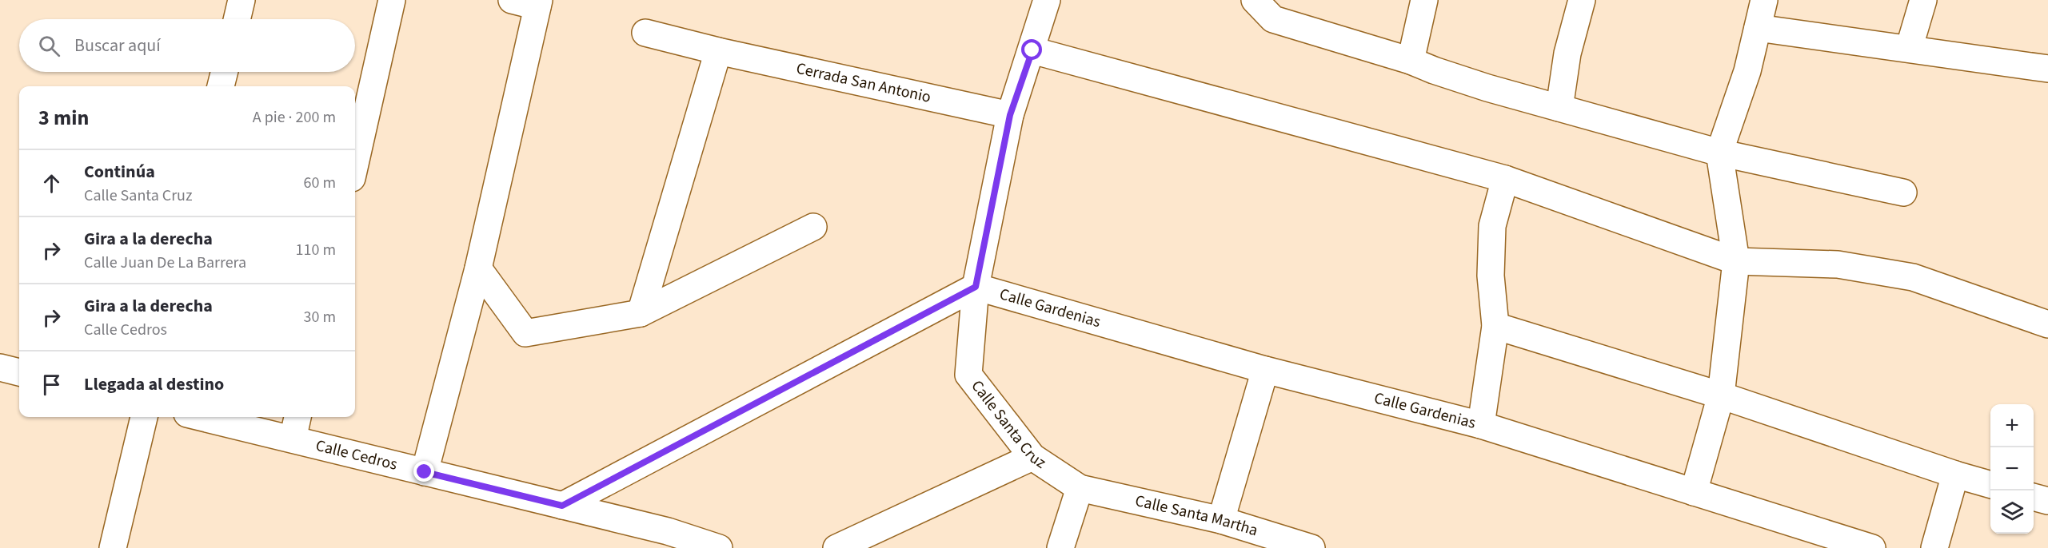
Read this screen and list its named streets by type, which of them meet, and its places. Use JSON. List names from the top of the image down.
{
  "streets": {
    "street": [
      "Cerrada San Antonio",
      "Calle Gardenias",
      "Calle Santa Cruz",
      "Calle Cedros",
      "Calle Santa Martha"
    ]
  },
  "crossings": [
    ["Cerrada San Antonio", "Calle Santa Cruz"],
    ["Calle Gardenias", "Calle Santa Cruz"],
    ["Calle Santa Cruz", "Calle Santa Martha"]
  ],
  "page": {
    "search": "Buscar aquí",
    "heading": ["3 min", "A pie · 200 m"],
    "list": [
      ["Continúa", "Calle Santa Cruz", "60 m"],
      ["Gira a la derecha", "Calle Juan De La Barrera", "110 m"],
      ["Gira a la derecha", "Calle Cedros", "30 m"],
      "Llegada al destino"
    ],
    "map_buttons": ["+", "−"]
  }
}
